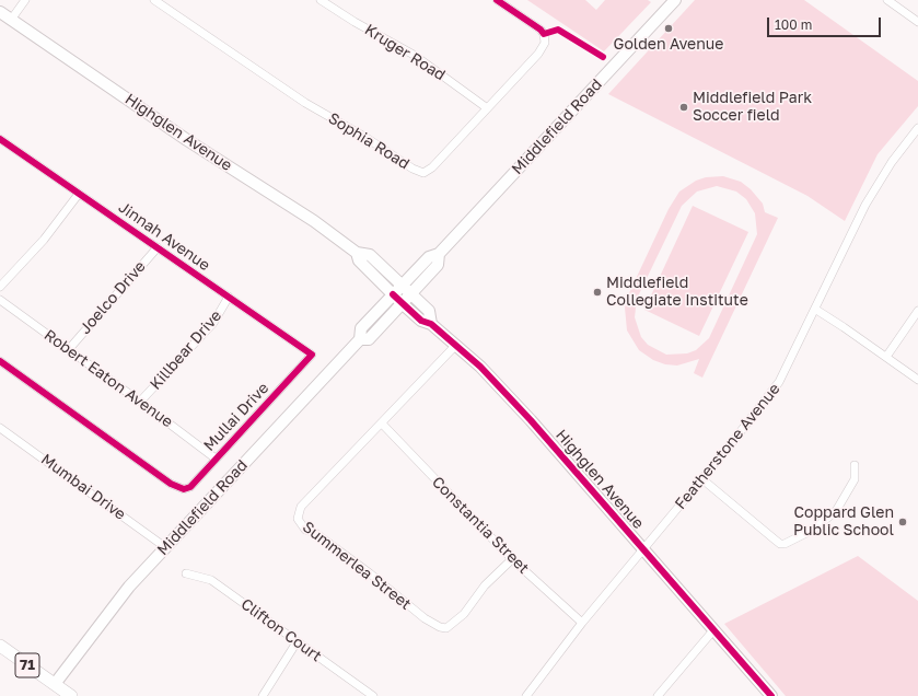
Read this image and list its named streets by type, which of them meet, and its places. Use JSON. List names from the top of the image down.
{
  "streets": {
    "main road": ["71"],
    "street": [
      "Kruger Road",
      "Middlefield Road",
      "Highglen Avenue",
      "Sophia Road",
      "Jinnah Avenue",
      "Joelco Drive",
      "Killbear Drive",
      "Robert Eaton Avenue",
      "Mullai Drive",
      "Featherstone Avenue",
      "Mumbai Drive",
      "Constantia Street",
      "Summerlea Street",
      "Clifton Court"
    ]
  },
  "crossings": [
    ["Kruger Road", "Sophia Road"],
    ["Middlefield Road", "Highglen Avenue"],
    ["Middlefield Road", "Mumbai Drive"],
    ["Middlefield Road", "71"],
    ["Highglen Avenue", "Featherstone Avenue"],
    ["Highglen Avenue", "Summerlea Street"],
    ["Jinnah Avenue", "Joelco Drive"],
    ["Jinnah Avenue", "Killbear Drive"],
    ["Jinnah Avenue", "Mullai Drive"],
    ["Joelco Drive", "Robert Eaton Avenue"],
    ["Killbear Drive", "Robert Eaton Avenue"],
    ["Robert Eaton Avenue", "Mullai Drive"],
    ["Featherstone Avenue", "Constantia Street"],
    ["Constantia Street", "Summerlea Street"]
  ],
  "places": [
    "Golden Avenue",
    "Middlefield Park Soccer field",
    "Middlefield Collegiate Institute",
    "Coppard Glen Public School"
  ],
  "scale_bar": "100 m"
}
